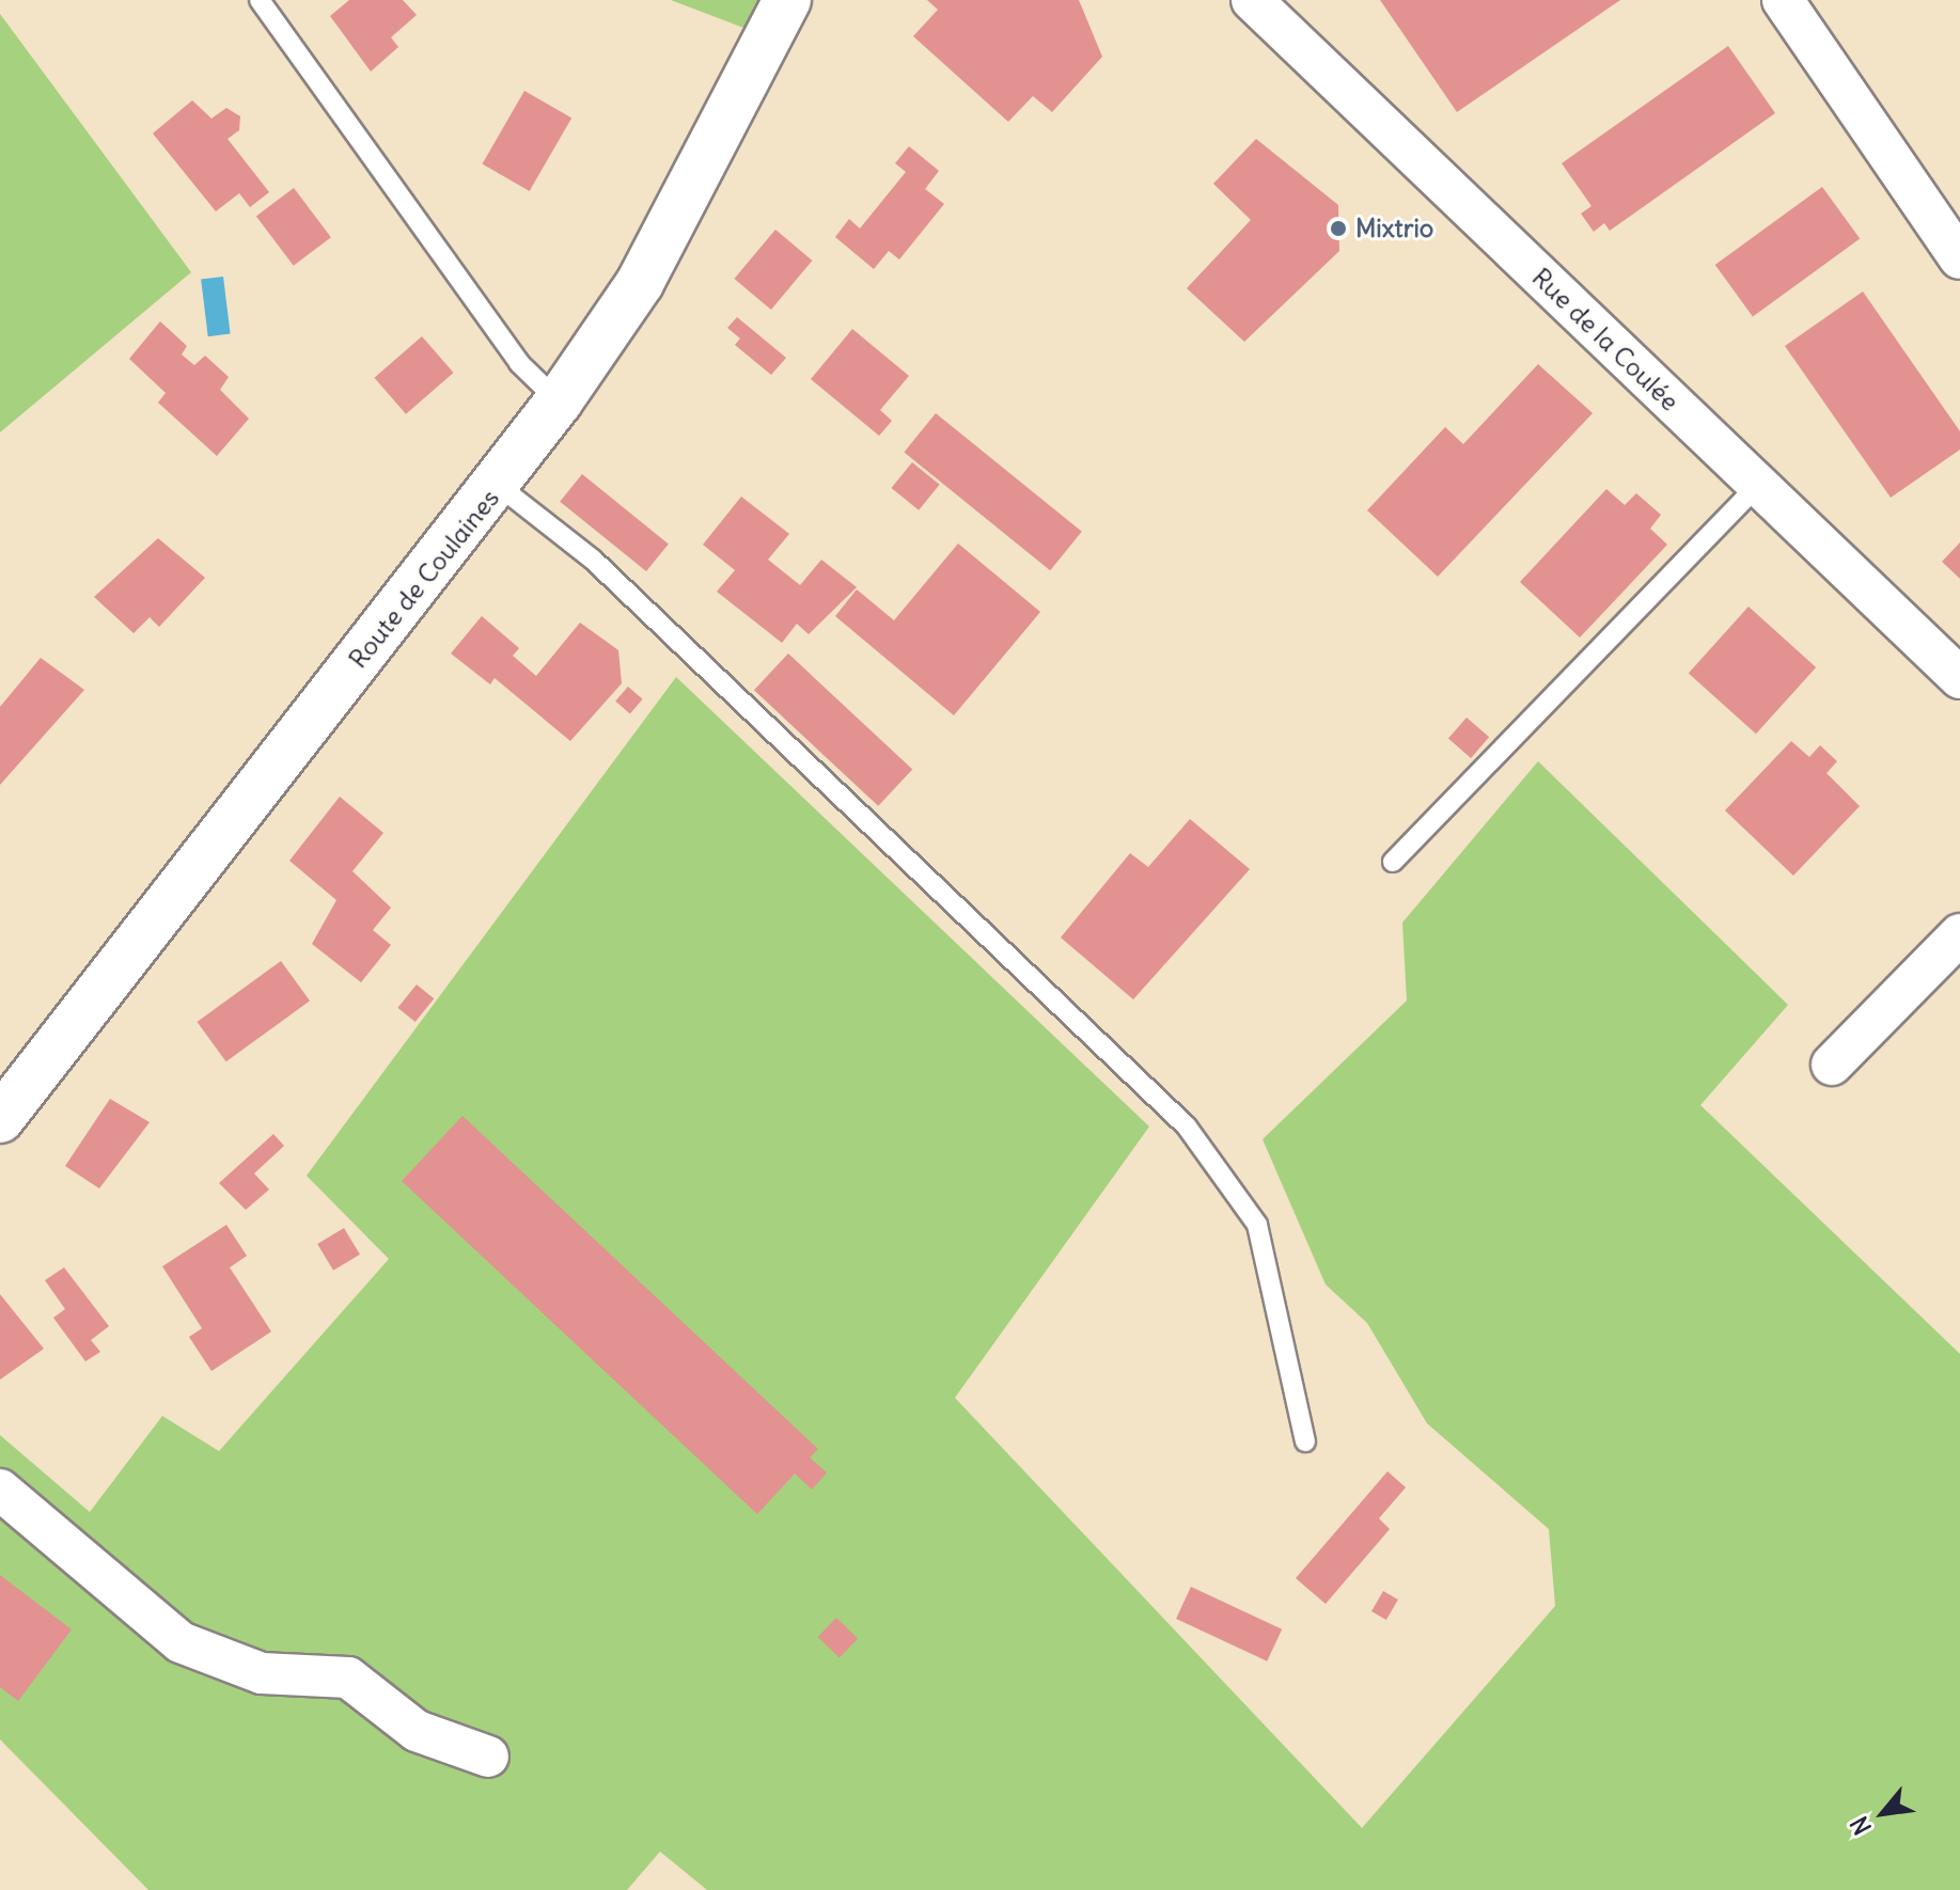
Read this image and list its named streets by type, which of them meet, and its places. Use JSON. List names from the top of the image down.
{
  "streets": {
    "street": ["Rue de la Coulée", "Route de Coulaines"]
  },
  "places": ["Mixtrio"],
  "north": "bottom left"
}
